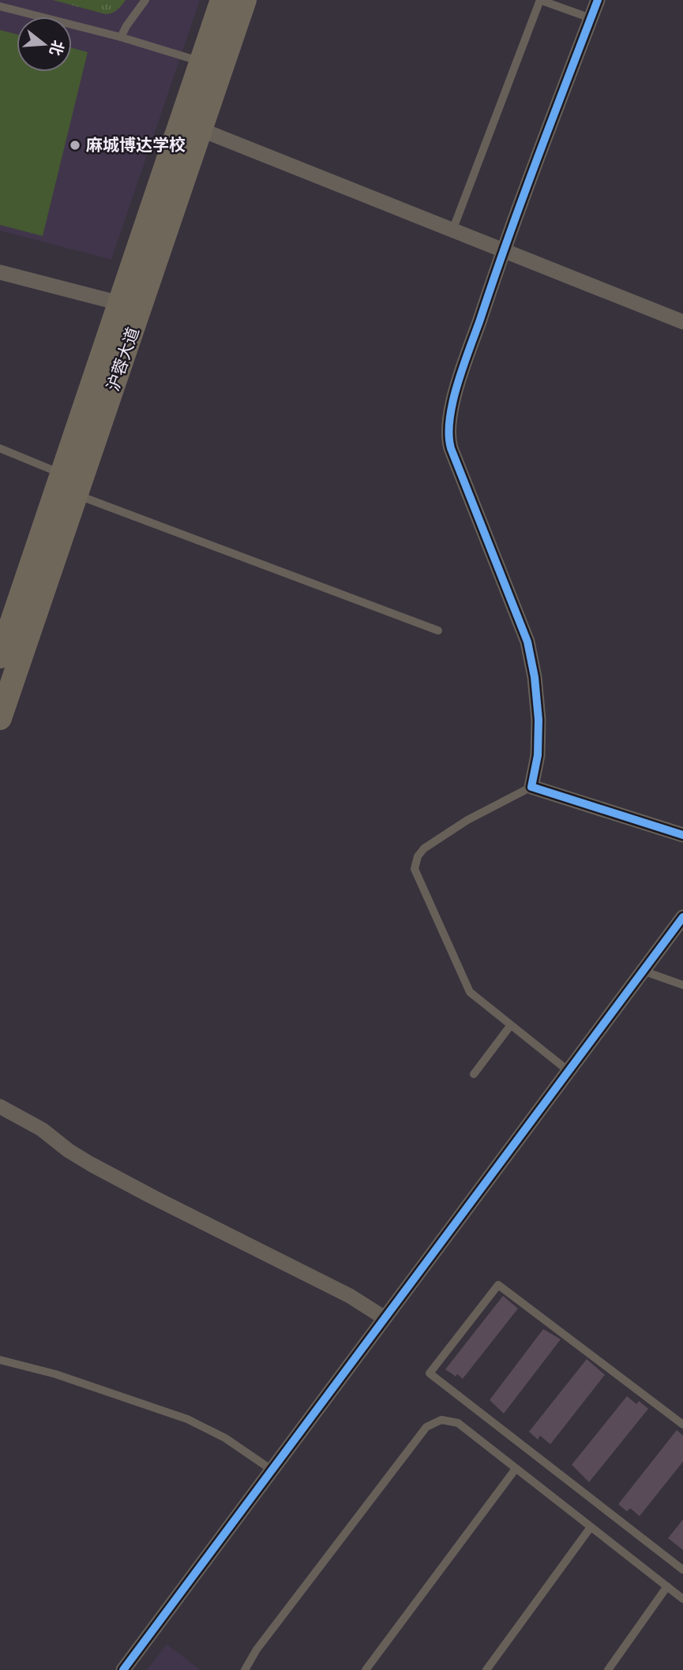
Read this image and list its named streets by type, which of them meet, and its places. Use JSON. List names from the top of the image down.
{
  "streets": {
    "main road": ["沪蓉大道"]
  },
  "places": ["麻城博达学校"],
  "north": "right"
}
